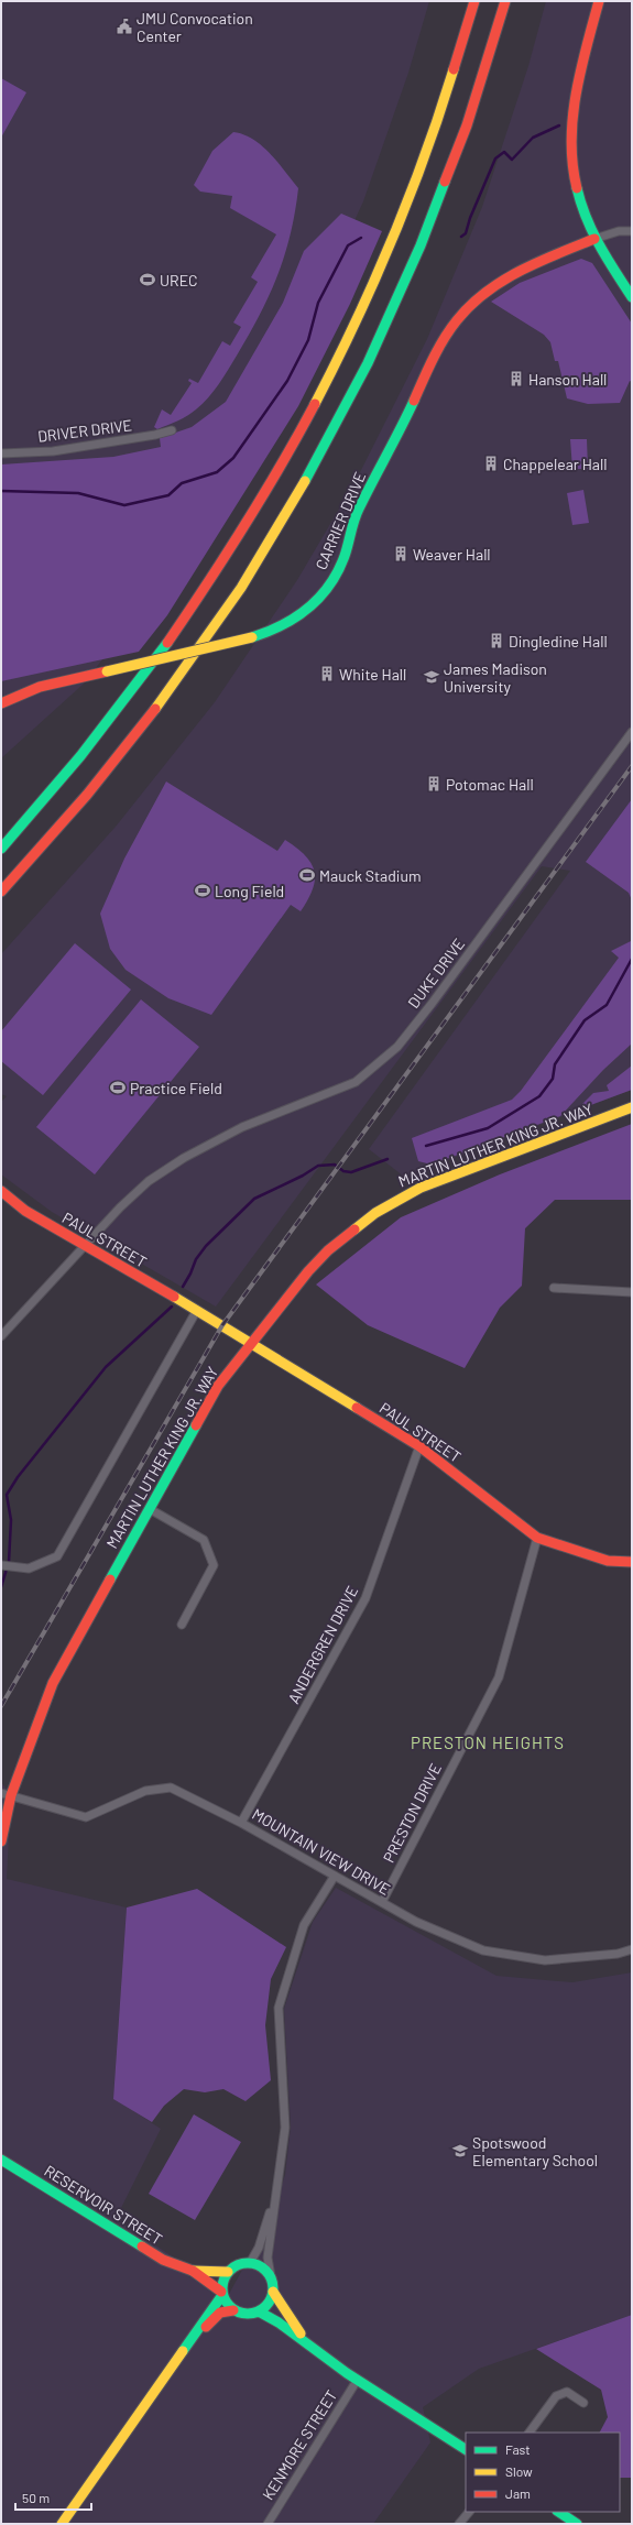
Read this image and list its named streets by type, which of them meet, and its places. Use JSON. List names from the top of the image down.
{
  "streets": {
    "main road": [
      "CARRIER DRIVE",
      "MARTIN LUTHER KING JR. WAY",
      "PAUL STREET",
      "RESERVOIR STREET"
    ],
    "street": [
      "DRIVER DRIVE",
      "DUKE DRIVE",
      "ANDERGREN DRIVE",
      "PRESTON DRIVE",
      "MOUNTAIN VIEW DRIVE",
      "KENMORE STREET"
    ]
  },
  "crossings": [
    ["DUKE DRIVE", "PAUL STREET"],
    ["MARTIN LUTHER KING JR. WAY", "PAUL STREET"],
    ["MARTIN LUTHER KING JR. WAY", "MOUNTAIN VIEW DRIVE"],
    ["PAUL STREET", "ANDERGREN DRIVE"],
    ["PAUL STREET", "PRESTON DRIVE"],
    ["ANDERGREN DRIVE", "MOUNTAIN VIEW DRIVE"],
    ["PRESTON DRIVE", "MOUNTAIN VIEW DRIVE"]
  ],
  "districts": ["PRESTON HEIGHTS"],
  "places": {
    "public building": ["JMU Convocation Center"],
    "sports": [
      "UREC",
      "Mauck Stadium",
      "Long Field",
      "Practice Field"
    ],
    "building": [
      "Hanson Hall",
      "Chappelear Hall",
      "Weaver Hall",
      "Dingledine Hall",
      "White Hall",
      "Potomac Hall"
    ],
    "school or university": ["James Madison University", "Spotswood Elementary School"]
  },
  "legend": ["Fast", "Slow", "Jam"],
  "scale_bar": "50 m"
}
